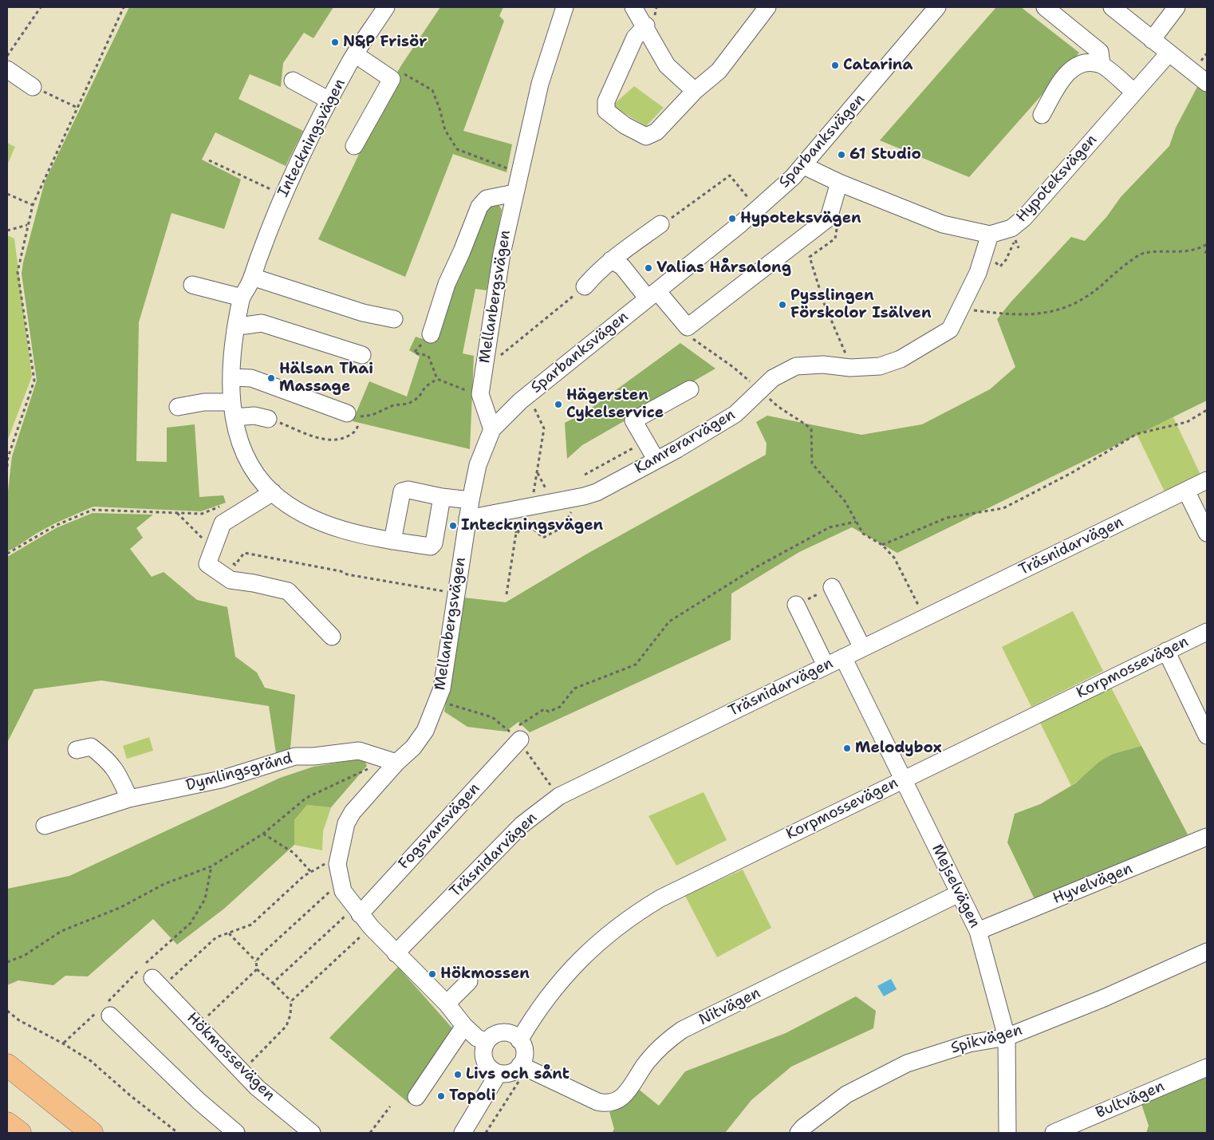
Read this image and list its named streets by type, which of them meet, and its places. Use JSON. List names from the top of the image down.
{
  "streets": {
    "street": [
      "Inteckningsvägen",
      "Sparbanksvägen",
      "Hypoteksvägen",
      "Mellanbergsvägen",
      "Kamrerarvägen",
      "Träsnidarvägen",
      "Korpmossevägen",
      "Dymlingsgränd",
      "Fogsvansvägen",
      "Hyvelvägen",
      "Mejselvägen",
      "Nitvägen",
      "Spikvägen",
      "Hökmossevägen",
      "Bultvägen"
    ]
  },
  "crossings": [
    ["Sparbanksvägen", "Hypoteksvägen"],
    ["Sparbanksvägen", "Mellanbergsvägen"],
    ["Hypoteksvägen", "Kamrerarvägen"],
    ["Mellanbergsvägen", "Kamrerarvägen"],
    ["Mellanbergsvägen", "Träsnidarvägen"],
    ["Mellanbergsvägen", "Korpmossevägen"],
    ["Mellanbergsvägen", "Dymlingsgränd"],
    ["Mellanbergsvägen", "Fogsvansvägen"],
    ["Mellanbergsvägen", "Nitvägen"],
    ["Träsnidarvägen", "Mejselvägen"],
    ["Korpmossevägen", "Mejselvägen"],
    ["Korpmossevägen", "Nitvägen"],
    ["Hyvelvägen", "Mejselvägen"],
    ["Mejselvägen", "Nitvägen"],
    ["Mejselvägen", "Spikvägen"]
  ],
  "places": [
    "N&P Frisör",
    "Catarina",
    "61 Studio",
    "Hypoteksvägen",
    "Valias Hårsalong",
    "Pysslingen Förskolor Isälven",
    "Hälsan Thai Massage",
    "Hägersten Cykelservice",
    "Inteckningsvägen",
    "Melodybox",
    "Hökmossen",
    "Livs och sånt",
    "Topoli"
  ]
}
